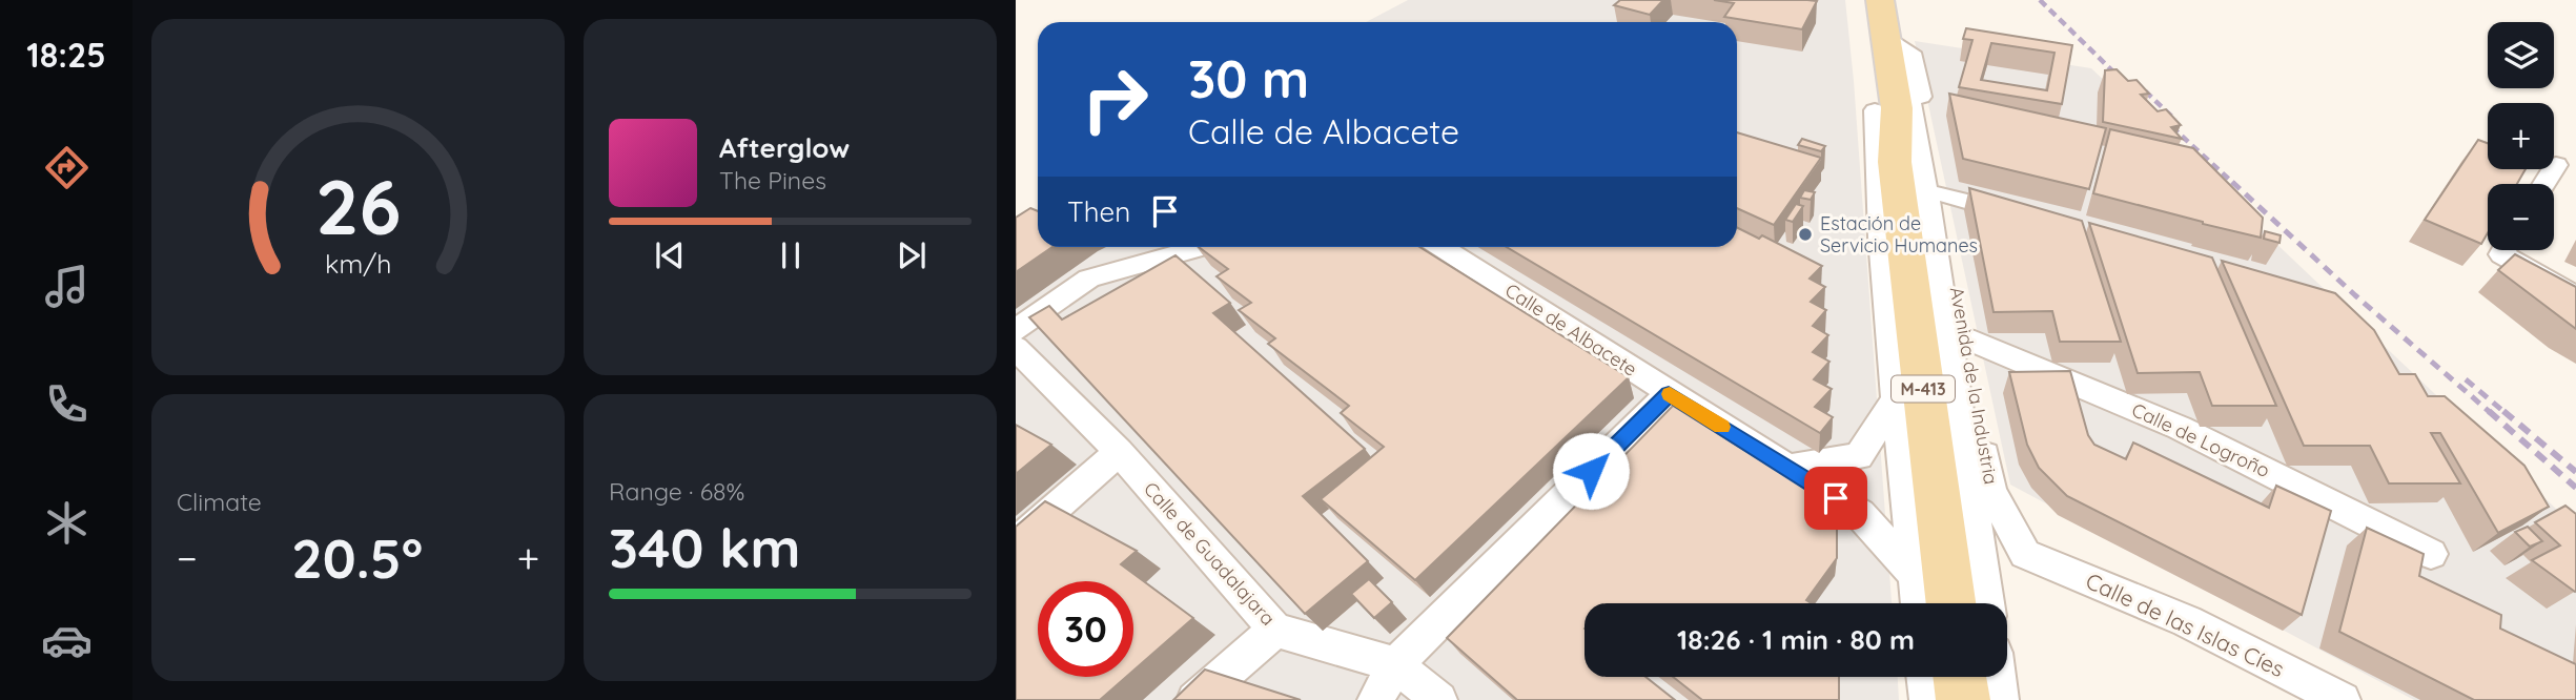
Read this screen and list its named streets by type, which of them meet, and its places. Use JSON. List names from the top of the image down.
{
  "streets": {
    "main road": ["M-413"],
    "street": [
      "Calle de Albacete",
      "Avenida de la Industria",
      "Calle de Logroño",
      "Calle de Guadalajara",
      "Calle de las Islas Cíes"
    ]
  },
  "crossings": [
    ["Avenida de la Industria", "Calle de Logroño"],
    ["Avenida de la Industria", "Calle de las Islas Cíes"]
  ],
  "places": ["Estación de Servicio Humanes"],
  "page": {
    "tabs": "18:25",
    "map_buttons": ["+", "−"],
    "turn": ["30 m", "Calle de Albacete"],
    "song": ["Afterglow", "The Pines"],
    "then": "Then",
    "tile": [
      "Climate",
      ["Range · 68%", "340 km"]
    ],
    "heat": ["−", "20.5°", "+"],
    "limit": "30",
    "trip": "18:26 · 1 min · 80 m",
    "gauge": ["26", "km/h"]
  }
}
